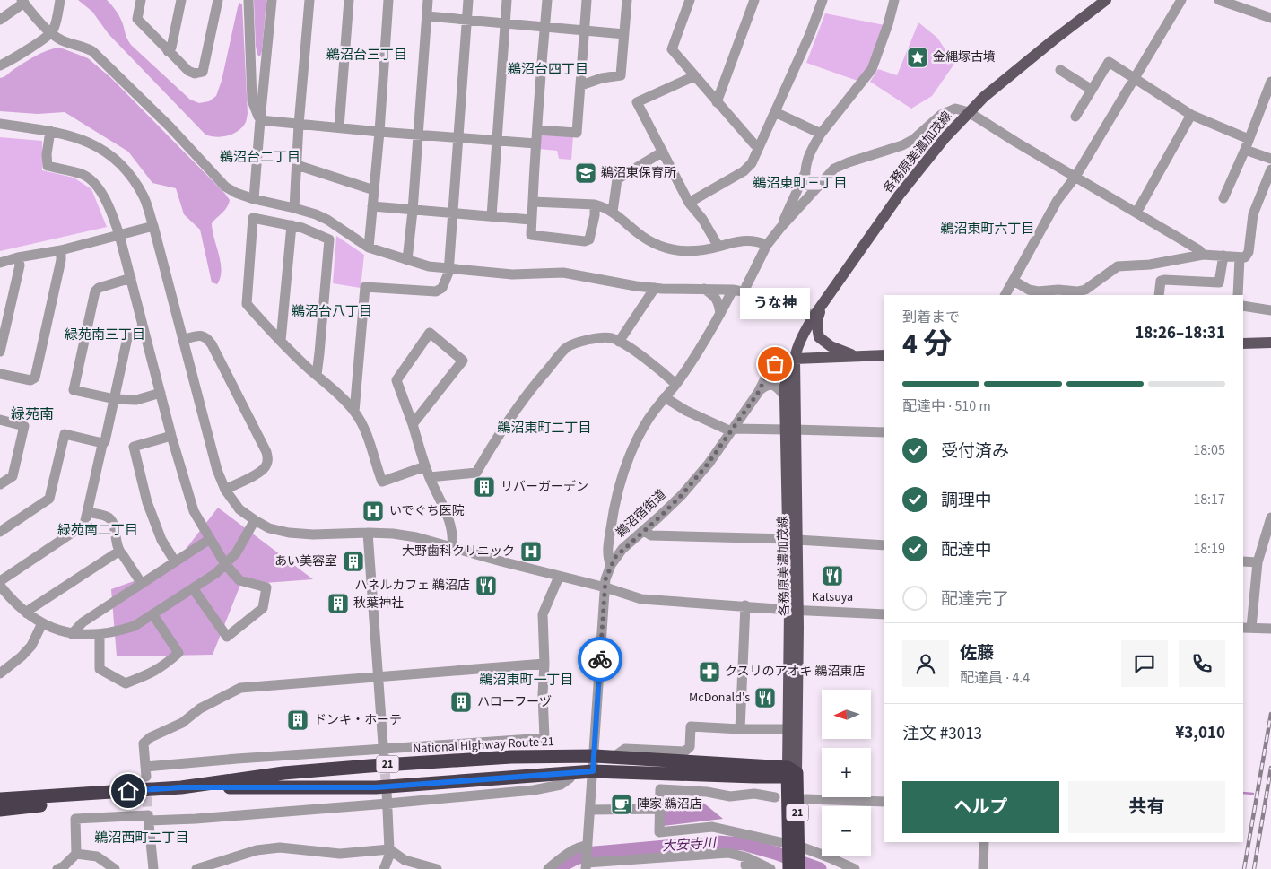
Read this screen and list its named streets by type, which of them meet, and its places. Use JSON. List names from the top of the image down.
{
  "streets": {
    "highway": ["National Highway Route 21", "21"],
    "main road": ["各務原美濃加茂線"],
    "street": ["鵜沼宿街道"]
  },
  "crossings": [
    ["各務原美濃加茂線", "鵜沼宿街道"],
    ["各務原美濃加茂線", "National Highway Route 21"],
    ["各務原美濃加茂線", "21"],
    ["鵜沼宿街道", "National Highway Route 21"],
    ["National Highway Route 21", "21"]
  ],
  "districts": [
    "鵜沼台三丁目",
    "鵜沼台四丁目",
    "鵜沼台二丁目",
    "鵜沼東町三丁目",
    "鵜沼東町六丁目",
    "鵜沼台八丁目",
    "緑苑南三丁目",
    "緑苑南",
    "鵜沼東町二丁目",
    "緑苑南二丁目",
    "鵜沼東町一丁目",
    "鵜沼西町二丁目"
  ],
  "water": ["大安寺川"],
  "places": {
    "place": ["金縄塚古墳"],
    "school or university": ["鵜沼東保育所"],
    "other": ["うな神"],
    "building": [
      "リバーガーデン",
      "あい美容室",
      "秋葉神社",
      "ハローフーヅ",
      "ドンキ・ホーテ"
    ],
    "hospital": ["いでぐち医院", "大野歯科クリニック"],
    "restaurant": ["Katsuya", "ハネルカフェ 鵜沼店", "McDonald's"],
    "pharmacy": ["クスリのアオキ 鵜沼東店"],
    "cafe": ["陣家 鵜沼店"]
  },
  "north": "left",
  "page": {
    "bubble": "うな神",
    "heading": ["4 分", "到着まで", "18:26–18:31"],
    "panel": [
      "佐藤",
      "配達員 · 4.4",
      "注文 #3013",
      "¥3,010"
    ],
    "bar": "配達中 · 510 m",
    "list": [
      ["受付済み", "18:05"],
      ["調理中", "18:17"],
      ["配達中", "18:19"],
      "配達完了"
    ],
    "map_buttons": ["+", "−"],
    "buttons": ["ヘルプ", "共有"]
  }
}
